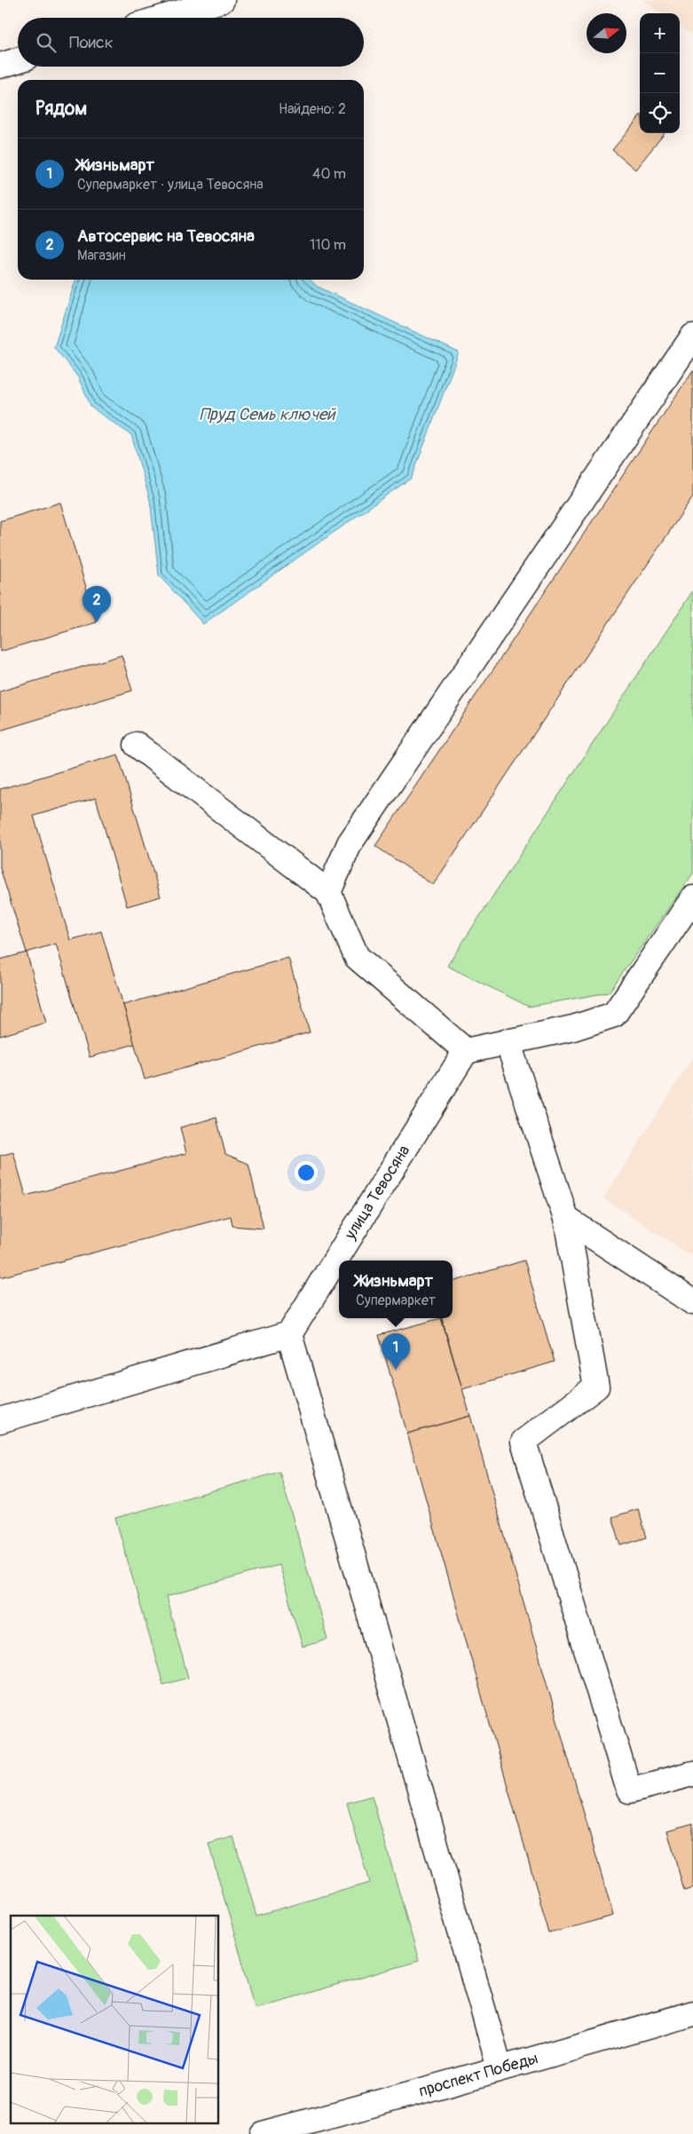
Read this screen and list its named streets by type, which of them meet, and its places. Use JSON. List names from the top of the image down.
{
  "streets": {
    "street": ["улица Тевосяна", "проспект Победы"]
  },
  "water": ["Пруд Семь ключей"],
  "north": "right",
  "page": {
    "map_buttons": ["+", "−"],
    "search": "Поиск",
    "heading": ["Рядом", "Найдено: 2"],
    "list": [
      {
        "mark": "1",
        "name": "Жизньмарт",
        "note": "Супермаркет · улица Тевосяна",
        "value": "40 m"
      },
      {
        "mark": "2",
        "name": "Автосервис на Тевосяна",
        "note": "Магазин",
        "value": "110 m"
      }
    ],
    "pins": ["2", "1"],
    "popup": ["Жизньмарт", "Супермаркет"]
  }
}
